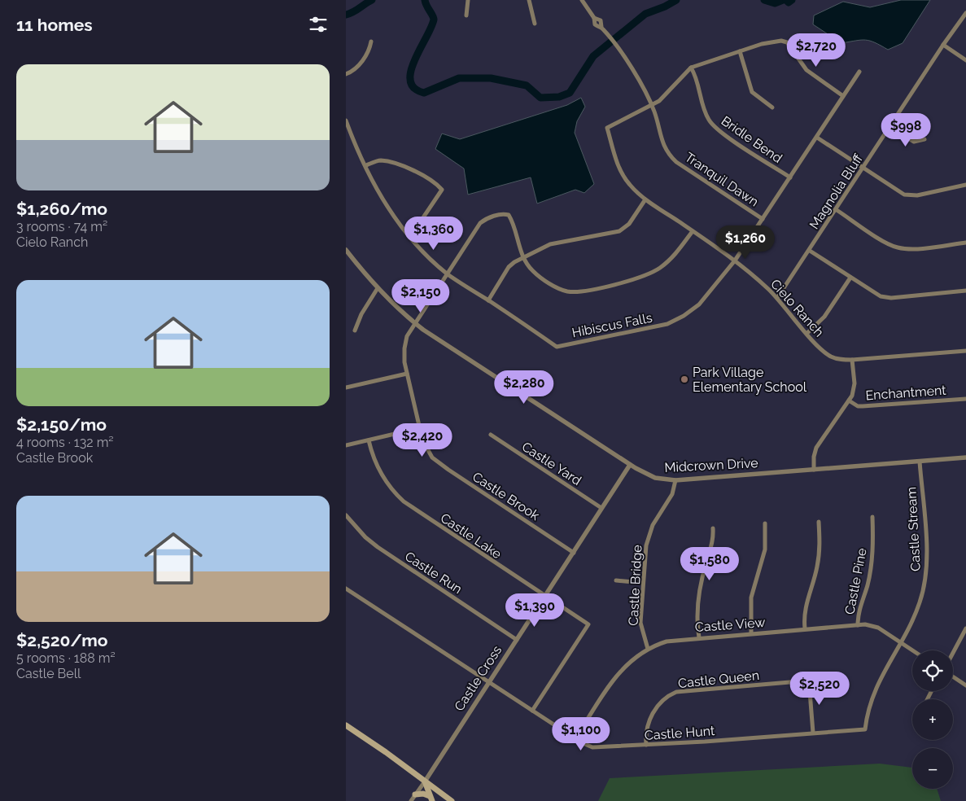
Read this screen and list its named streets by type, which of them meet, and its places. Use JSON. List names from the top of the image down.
{
  "streets": {
    "street": [
      "Bridle Bend",
      "Tranquil Dawn",
      "Magnolia Bluff",
      "Cielo Ranch",
      "Hibiscus Falls",
      "Enchantment",
      "Castle Yard",
      "Midcrown Drive",
      "Castle Brook",
      "Castle Stream",
      "Castle Lake",
      "Castle Run",
      "Castle Pine",
      "Castle Bridge",
      "Castle View",
      "Castle Cross",
      "Castle Queen",
      "Castle Hunt"
    ]
  },
  "crossings": [
    ["Bridle Bend", "Hibiscus Falls"],
    ["Tranquil Dawn", "Cielo Ranch"],
    ["Tranquil Dawn", "Hibiscus Falls"],
    ["Magnolia Bluff", "Cielo Ranch"],
    ["Cielo Ranch", "Hibiscus Falls"],
    ["Hibiscus Falls", "Castle Brook"],
    ["Castle Yard", "Castle Cross"],
    ["Midcrown Drive", "Castle Brook"],
    ["Midcrown Drive", "Castle Stream"],
    ["Midcrown Drive", "Castle Bridge"],
    ["Midcrown Drive", "Castle Cross"],
    ["Castle Brook", "Castle Cross"],
    ["Castle Stream", "Castle View"],
    ["Castle Stream", "Castle Hunt"],
    ["Castle Lake", "Castle Cross"],
    ["Castle Lake", "Castle Hunt"],
    ["Castle Run", "Castle Cross"],
    ["Castle Pine", "Castle View"],
    ["Castle Bridge", "Castle View"],
    ["Castle View", "Castle Hunt"],
    ["Castle Cross", "Castle Hunt"],
    ["Castle Queen", "Castle Hunt"]
  ],
  "places": ["Park Village Elementary School"],
  "page": {
    "heading": "11 homes",
    "price": [
      "$2,720",
      "$998",
      "$1,360",
      "$1,260",
      "$2,150",
      "$2,280",
      "$2,420",
      "$1,580",
      "$1,390",
      "$2,520",
      "$1,100"
    ],
    "list": [
      {
        "name": "$1,260/mo",
        "note": "3 rooms · 74 m² · Cielo Ranch"
      },
      {
        "name": "$2,150/mo",
        "note": "4 rooms · 132 m² · Castle Brook"
      },
      {
        "name": "$2,520/mo",
        "note": "5 rooms · 188 m² · Castle Bell"
      }
    ],
    "map_buttons": ["+", "−"]
  }
}
